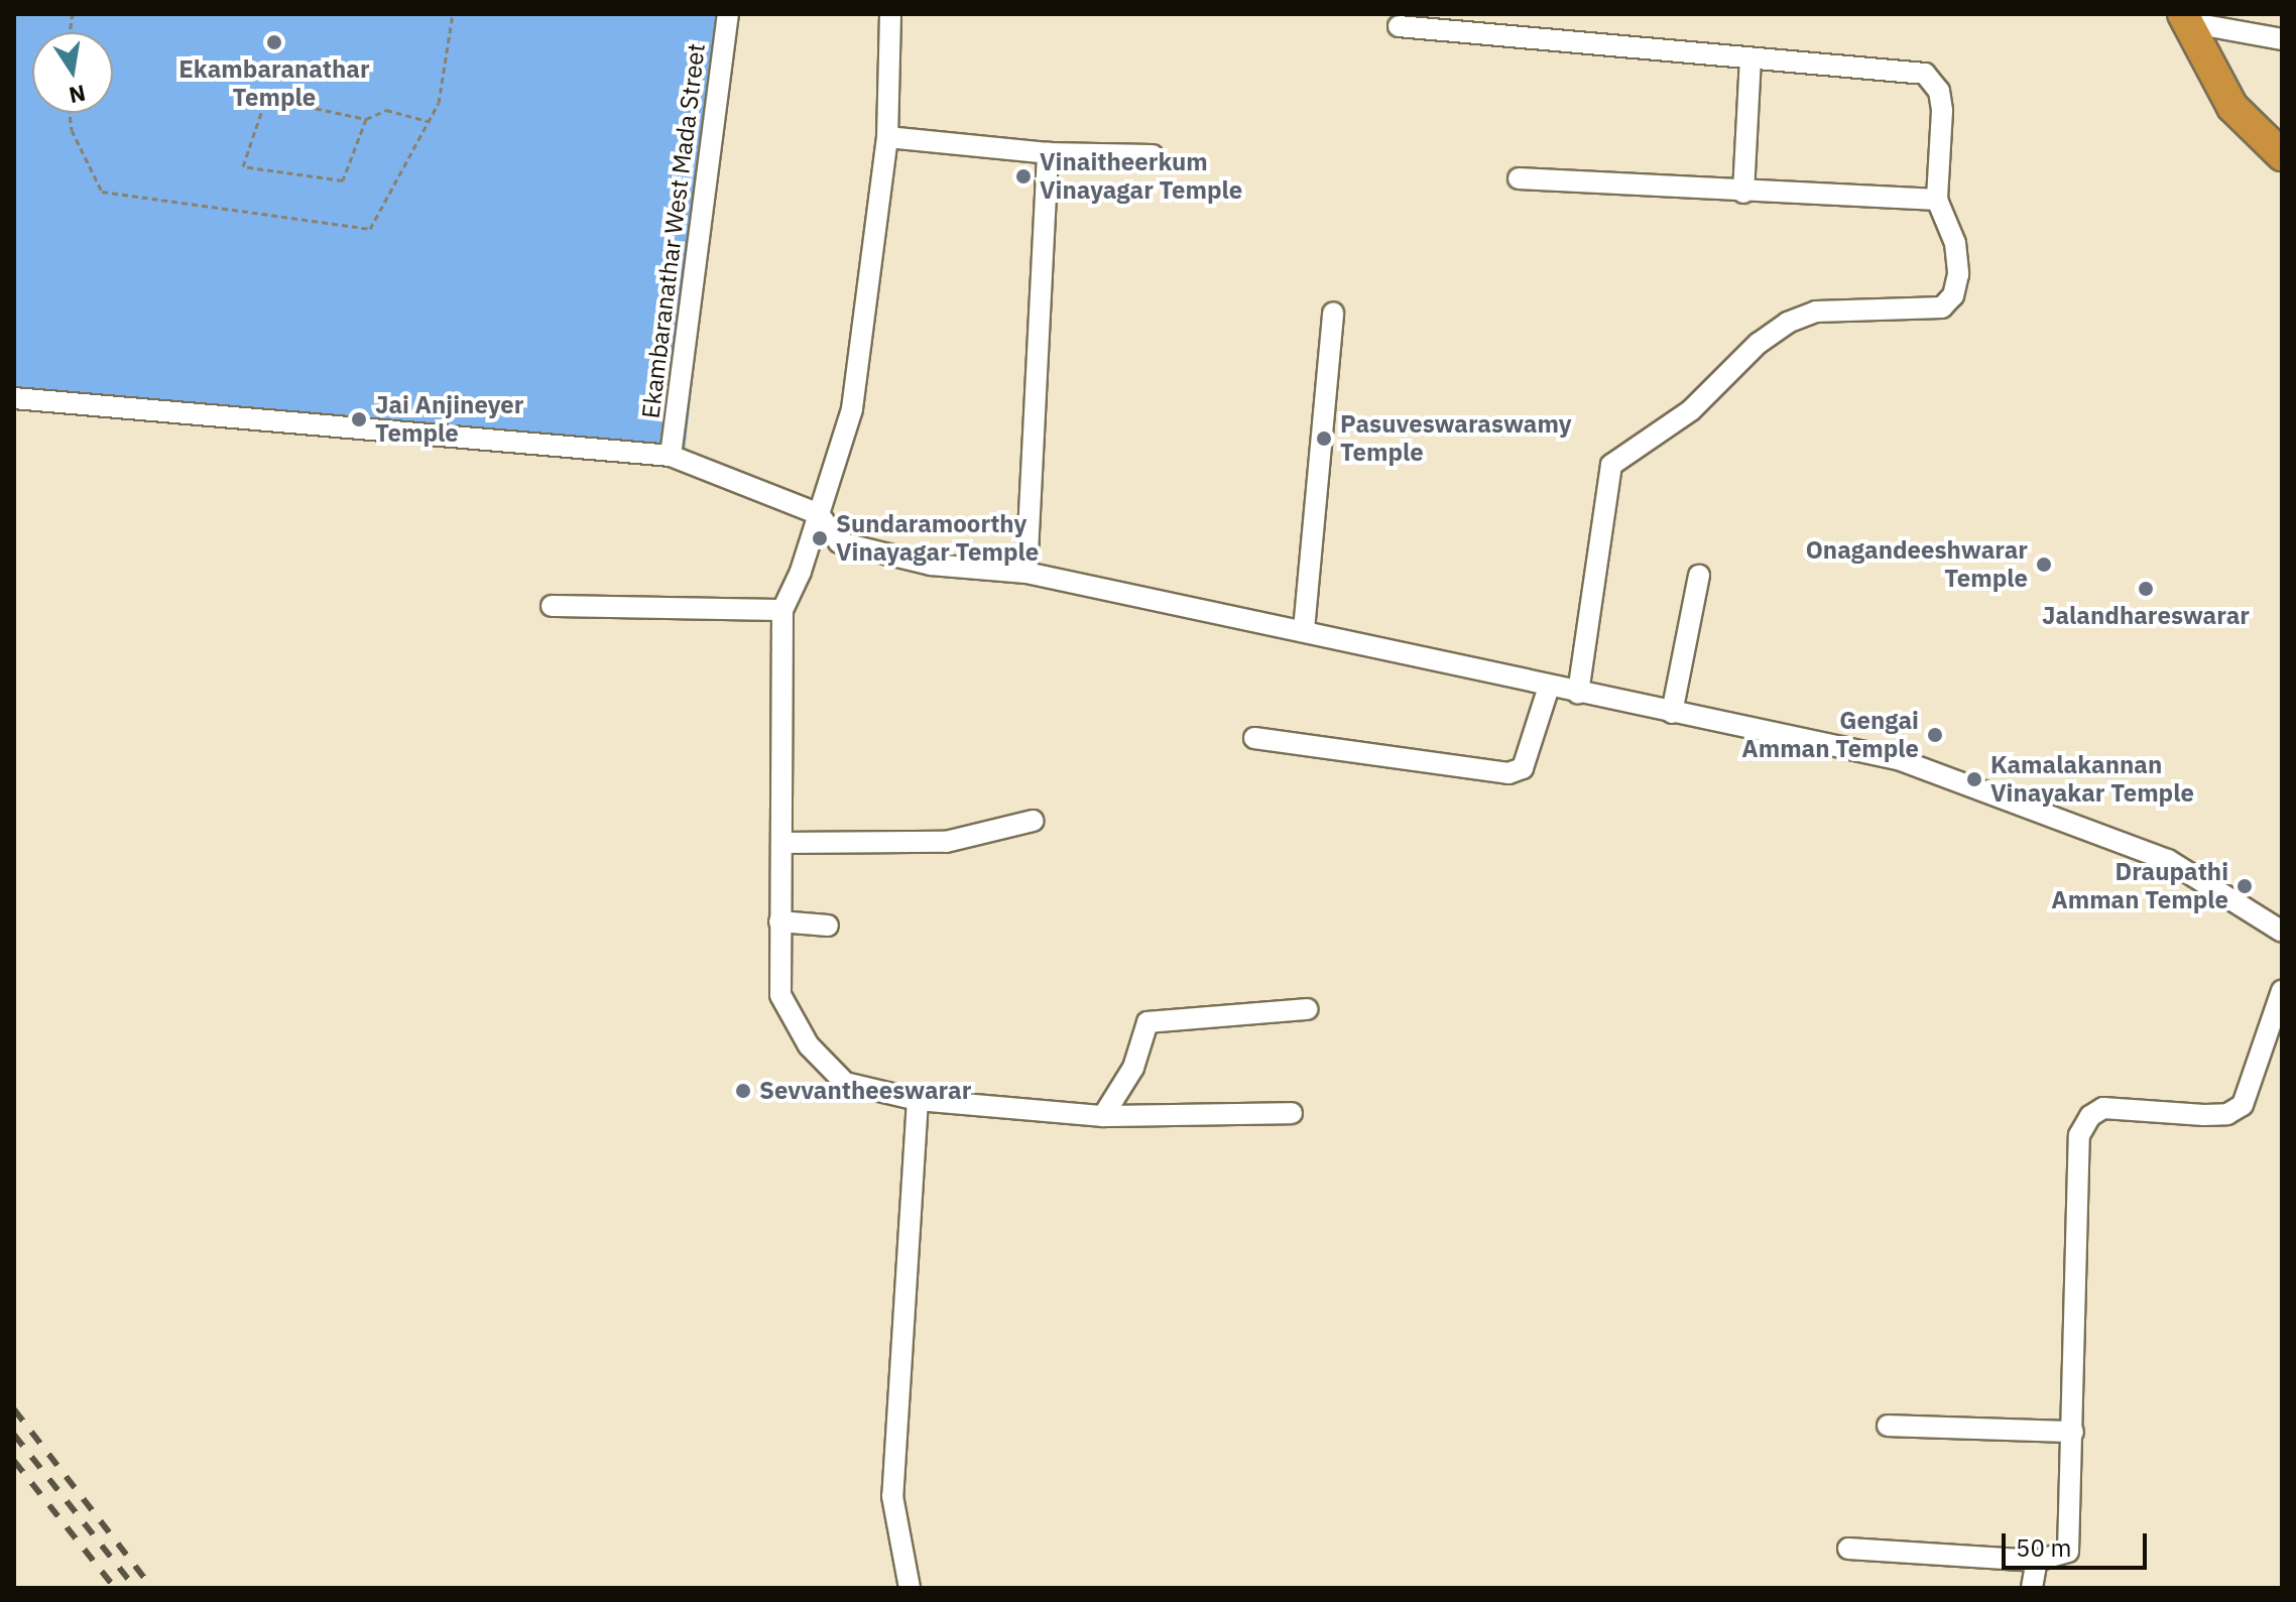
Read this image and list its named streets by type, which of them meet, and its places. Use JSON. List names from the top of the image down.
{
  "streets": {
    "street": ["Ekambaranathar West Mada Street"]
  },
  "places": [
    "Ekambaranathar Temple",
    "Vinaitheerkum Vinayagar Temple",
    "Jai Anjineyer Temple",
    "Pasuveswaraswamy Temple",
    "Sundaramoorthy Vinayagar Temple",
    "Onagandeeshwarar Temple",
    "Jalandhareswarar",
    "Gengai Amman Temple",
    "Kamalakannan Vinayakar Temple",
    "Draupathi Amman Temple",
    "Sevvantheeswarar"
  ],
  "scale_bar": "50 m",
  "north": "bottom"
}
